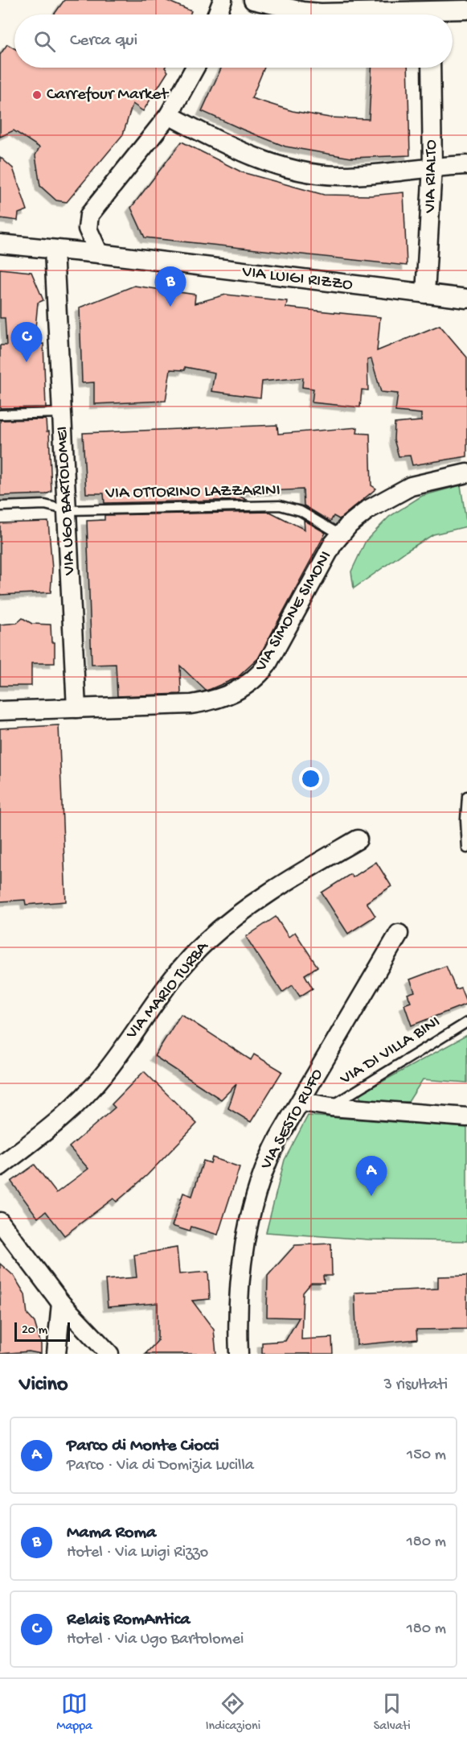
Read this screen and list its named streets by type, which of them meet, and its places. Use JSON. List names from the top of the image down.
{
  "streets": {
    "street": [
      "VIA RIALTO",
      "VIA LUIGI RIZZO",
      "VIA UGO BARTOLOMEI",
      "VIA SIMONE SIMONI",
      "VIA MARIO TURBA",
      "VIA SESTO RUFO"
    ],
    "lane": ["VIA OTTORINO LAZZARINI", "VIA DI VILLA BINI"]
  },
  "crossings": [
    ["VIA RIALTO", "VIA LUIGI RIZZO"],
    ["VIA LUIGI RIZZO", "VIA UGO BARTOLOMEI"],
    ["VIA OTTORINO LAZZARINI", "VIA UGO BARTOLOMEI"],
    ["VIA OTTORINO LAZZARINI", "VIA SIMONE SIMONI"],
    ["VIA UGO BARTOLOMEI", "VIA SIMONE SIMONI"]
  ],
  "places": ["Carrefour Market"],
  "scale_bar": "20 m",
  "page": {
    "search": "Cerca qui",
    "pins": ["B", "C", "A"],
    "scale": "20 m",
    "heading": ["Vicino", "3 risultati"],
    "list": [
      {
        "mark": "A",
        "name": "Parco di Monte Ciocci",
        "note": "Parco · Via di Domizia Lucilla",
        "value": "150 m"
      },
      {
        "mark": "B",
        "name": "Mama Roma",
        "note": "Hotel · Via Luigi Rizzo",
        "value": "180 m"
      },
      {
        "mark": "C",
        "name": "Relais RomAntica",
        "note": "Hotel · Via Ugo Bartolomei",
        "value": "180 m"
      }
    ],
    "nav": ["Mappa", "Indicazioni", "Salvati"]
  }
}
